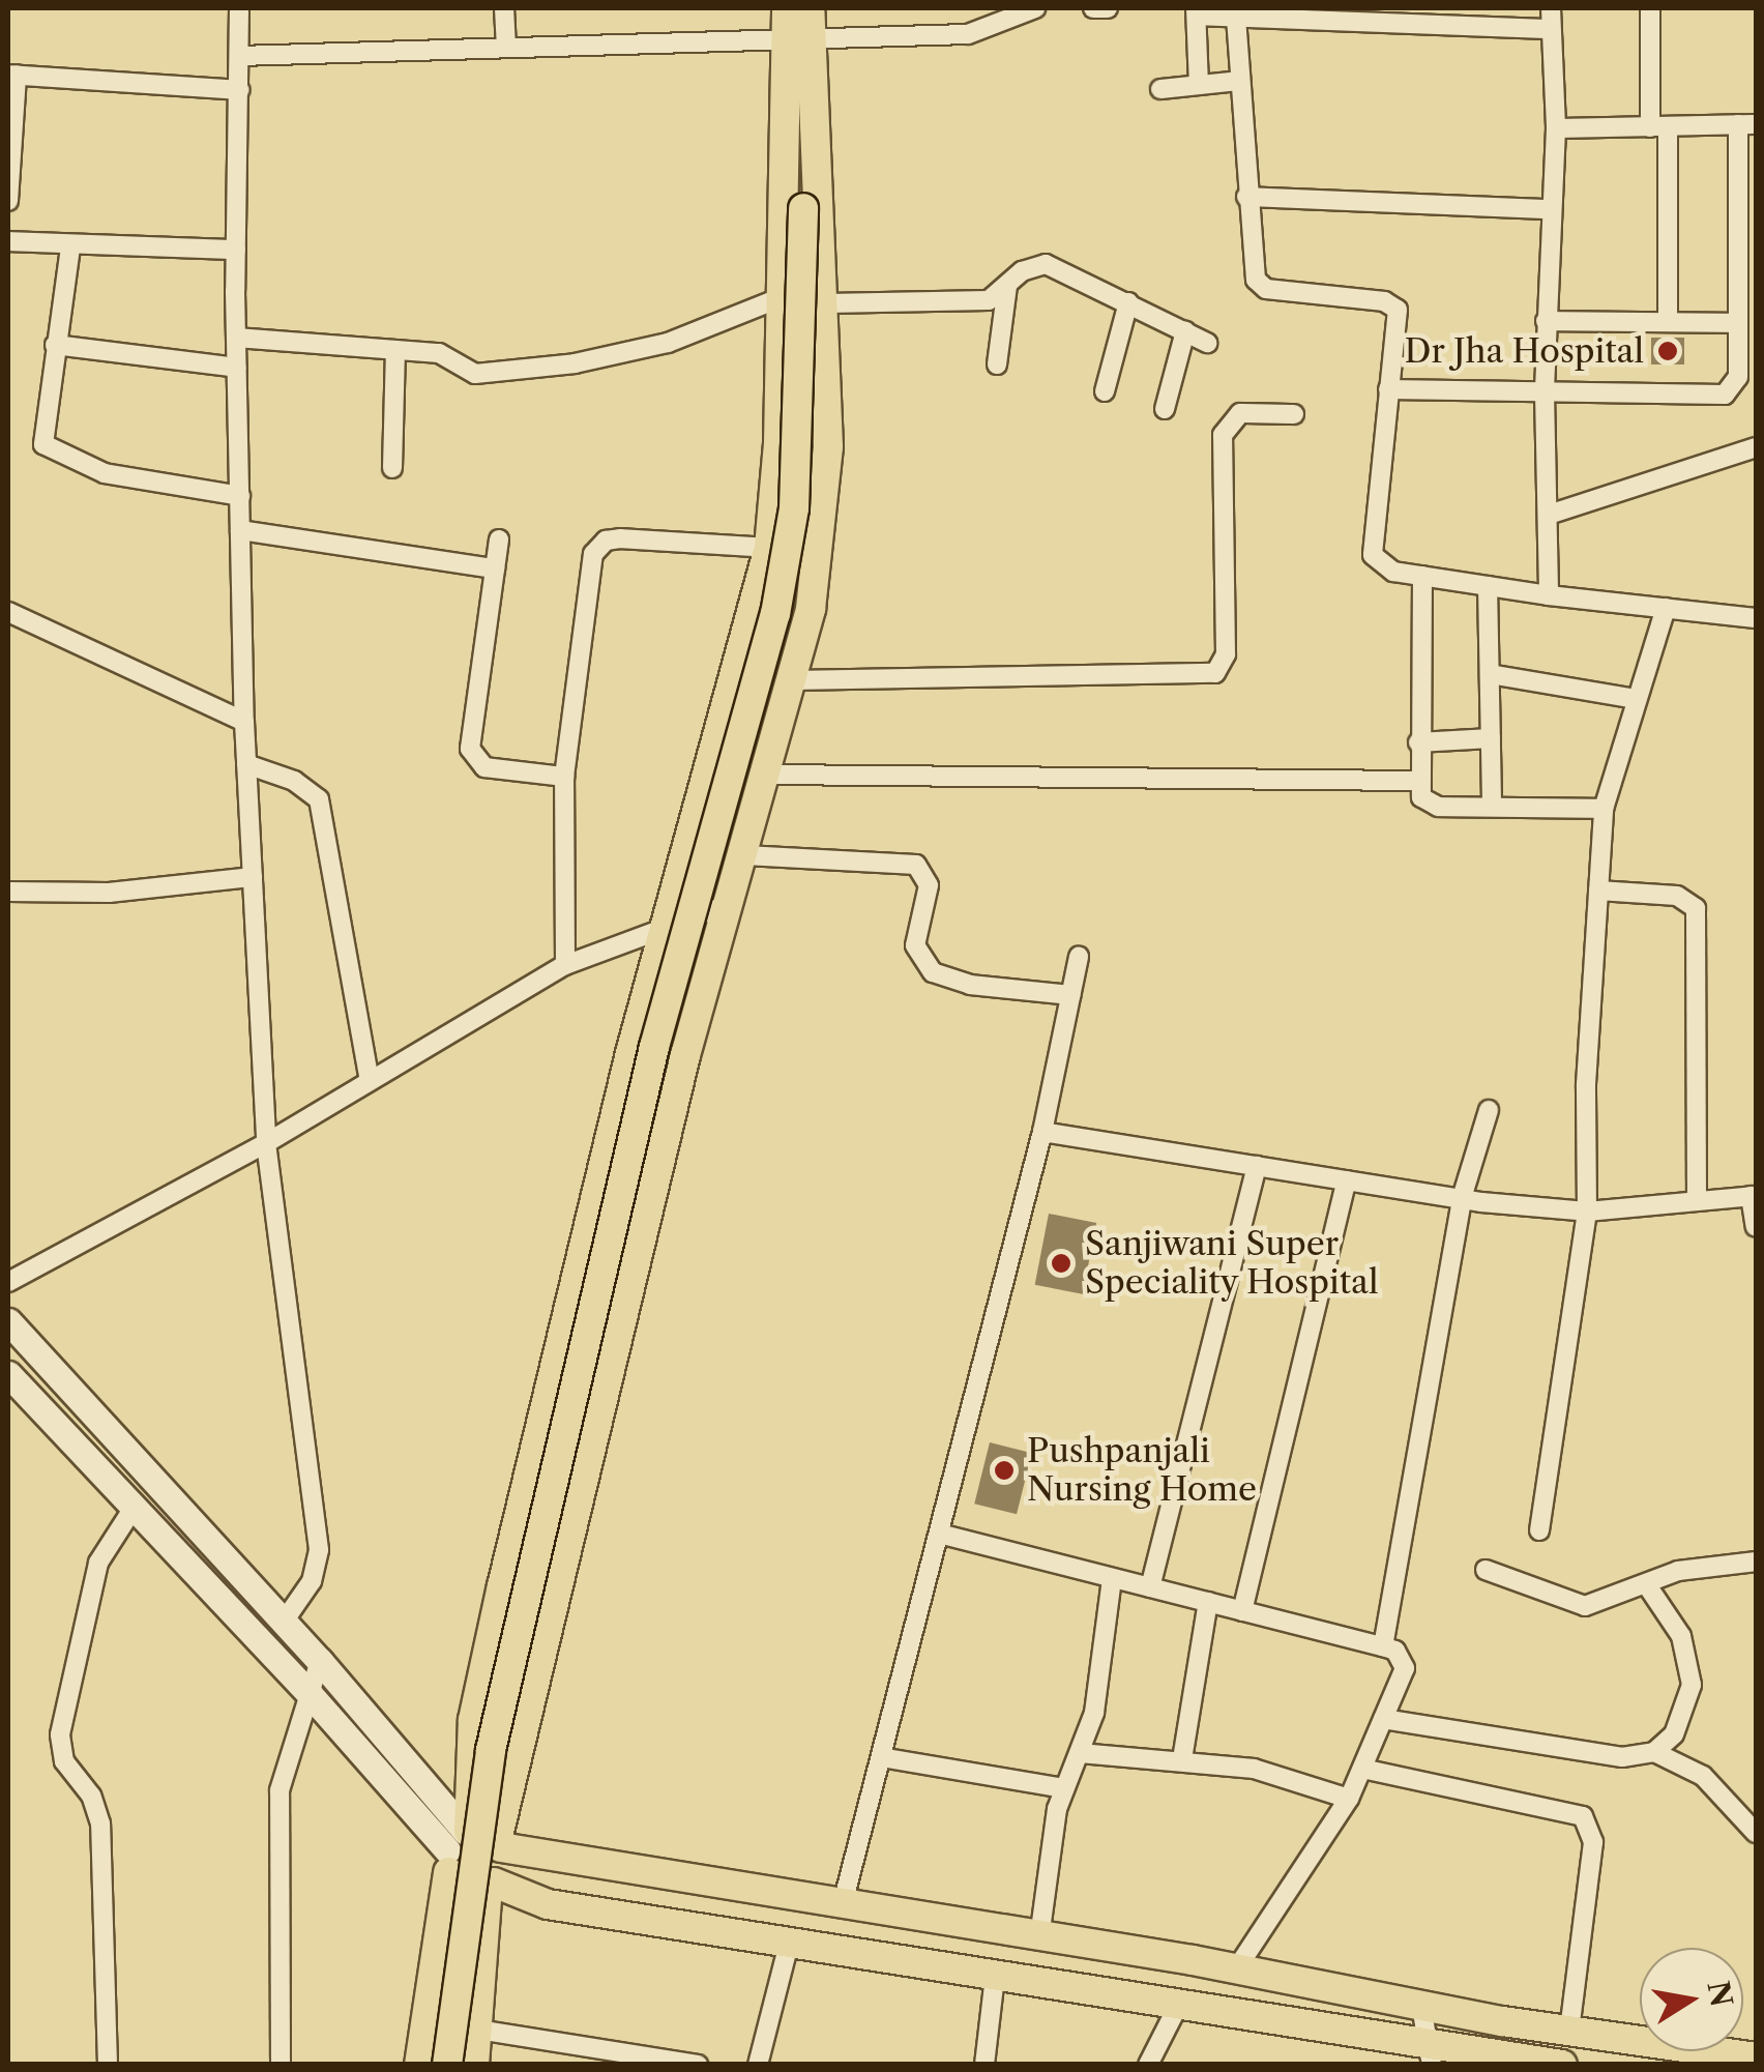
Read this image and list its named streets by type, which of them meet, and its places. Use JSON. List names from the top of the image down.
{
  "places": ["Dr Jha Hospital", "Sanjiwani Super Speciality Hospital", "Pushpanjali Nursing Home"],
  "north": "right"
}
